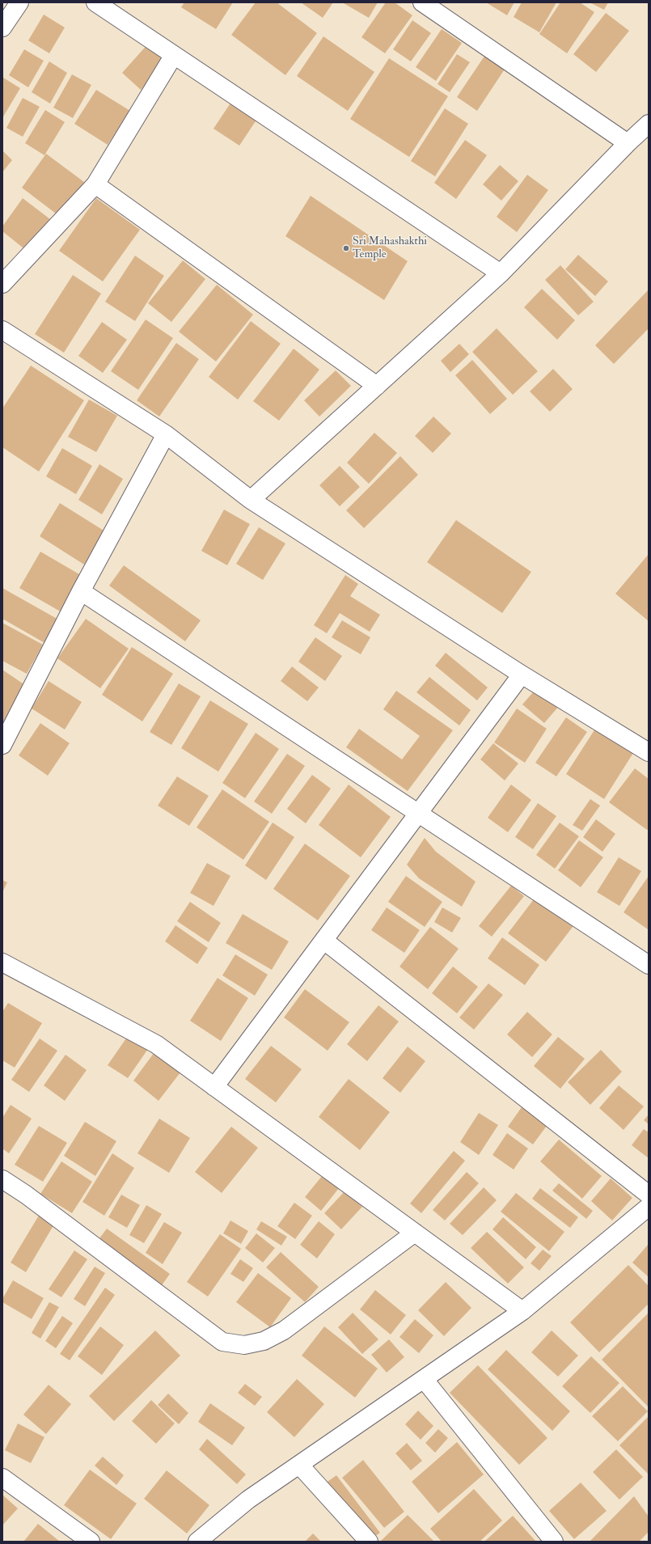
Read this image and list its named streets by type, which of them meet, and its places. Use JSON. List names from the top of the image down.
{
  "places": ["Sri Mahashakthi Temple"]
}
